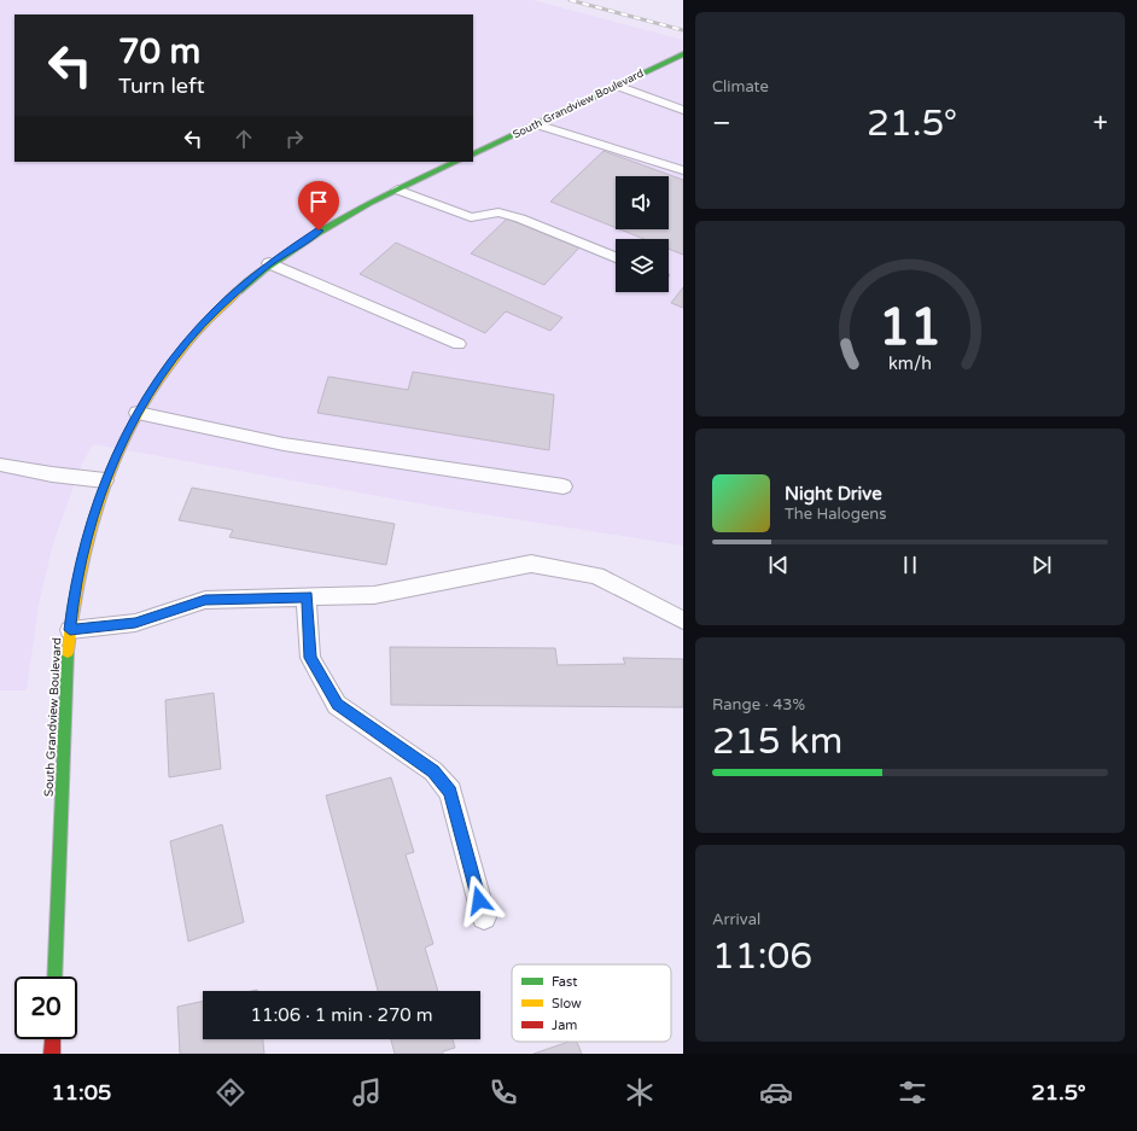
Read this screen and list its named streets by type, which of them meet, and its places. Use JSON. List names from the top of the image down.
{
  "streets": {
    "street": ["South Grandview Boulevard"]
  },
  "legend": ["Fast", "Slow", "Jam"],
  "page": {
    "tile": [
      "Climate",
      ["Range · 43%", "215 km"],
      ["Arrival", "11:06"]
    ],
    "turn": ["70 m", "Turn left"],
    "heat": ["−", "21.5°", "+"],
    "song": ["Night Drive", "The Halogens"],
    "limit": "20",
    "trip": "11:06 · 1 min · 270 m",
    "tabs": ["11:05", "21.5°"],
    "gauge": ["11", "km/h"]
  }
}
